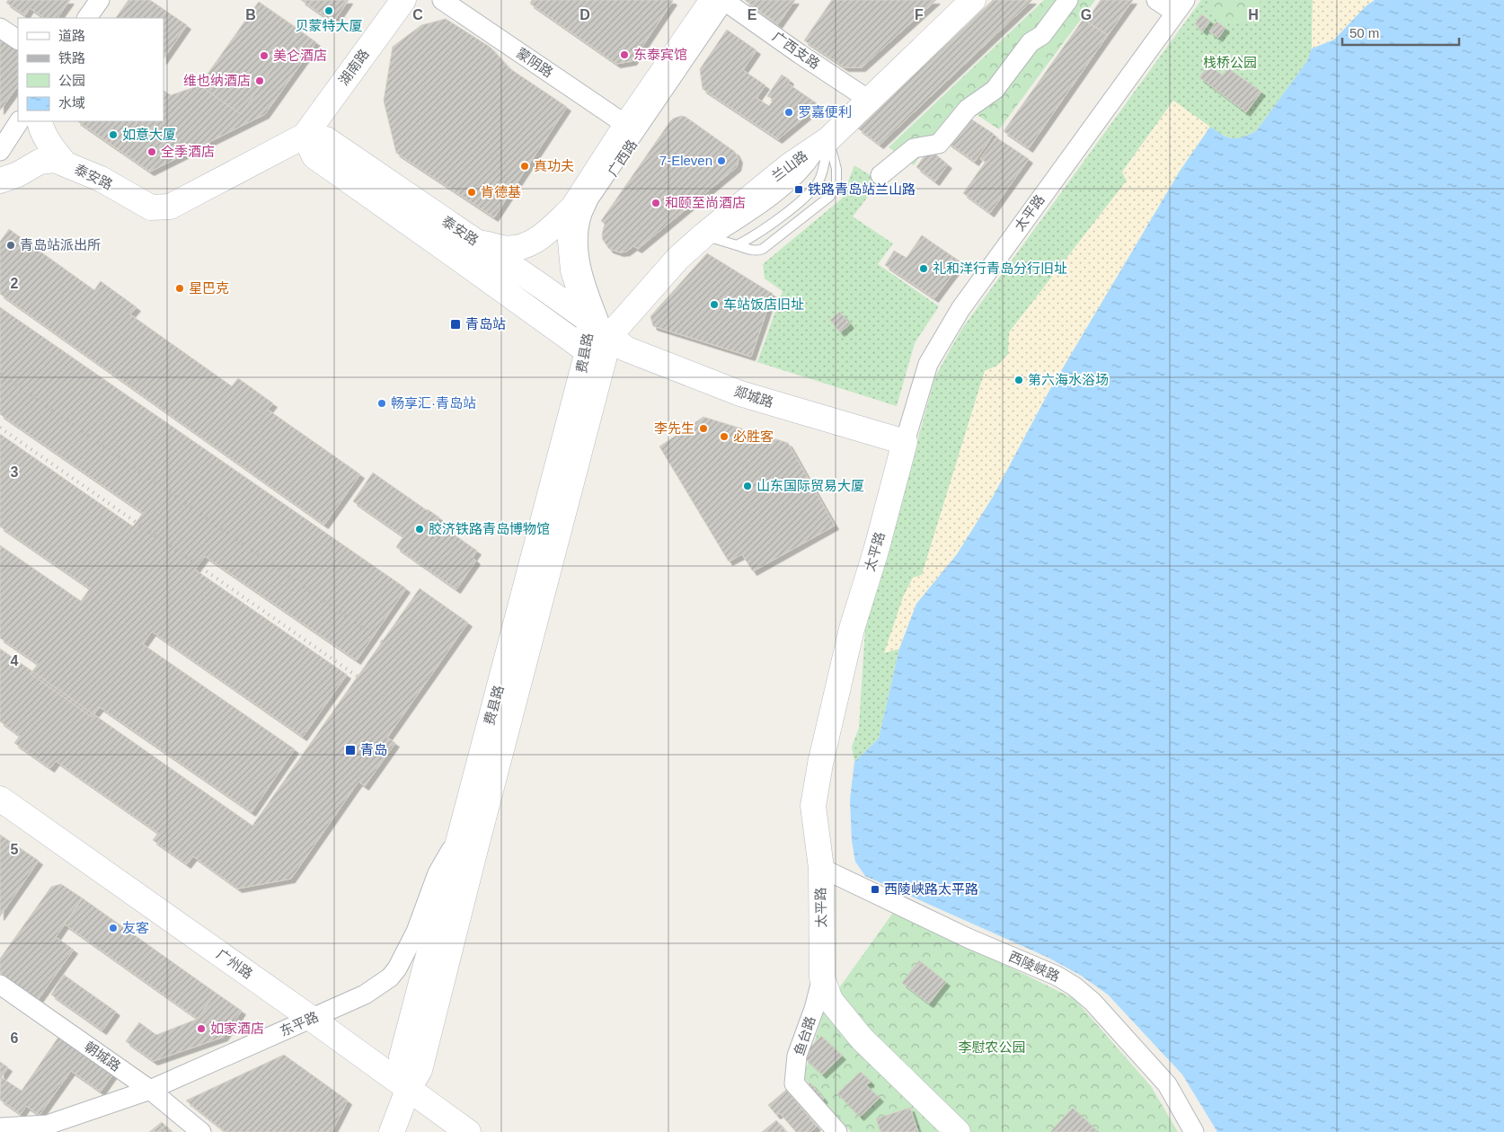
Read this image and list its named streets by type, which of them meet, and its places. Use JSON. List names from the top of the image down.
{
  "streets": {
    "main road": [
      "湖南路",
      "广西路",
      "兰山路",
      "泰安路",
      "太平路",
      "费县路",
      "郯城路",
      "广州路"
    ],
    "street": [
      "广西支路",
      "蒙阴路",
      "西陵峡路",
      "东平路",
      "鱼台路",
      "朝城路"
    ]
  },
  "crossings": [
    ["广西支路", "广西路"],
    ["广西支路", "兰山路"],
    ["蒙阴路", "广西路"],
    ["湖南路", "泰安路"],
    ["广西路", "兰山路"],
    ["广西路", "泰安路"],
    ["广西路", "费县路"],
    ["广西路", "郯城路"],
    ["兰山路", "泰安路"],
    ["兰山路", "费县路"],
    ["兰山路", "郯城路"],
    ["泰安路", "费县路"],
    ["泰安路", "郯城路"],
    ["太平路", "郯城路"],
    ["太平路", "西陵峡路"],
    ["太平路", "鱼台路"],
    ["费县路", "郯城路"],
    ["费县路", "广州路"],
    ["费县路", "东平路"],
    ["广州路", "东平路"],
    ["东平路", "朝城路"]
  ],
  "parks": ["栈桥公园", "李慰农公园"],
  "places": {
    "other": [
      "贝蒙特大厦",
      "东泰宾馆",
      "美仑酒店",
      "维也纳酒店",
      "罗嘉便利",
      "如意大厦",
      "全季酒店",
      "7-Eleven",
      "真功夫",
      "肯德基",
      "和颐至尚酒店",
      "青岛站派出所",
      "礼和洋行青岛分行旧址",
      "星巴克",
      "车站饭店旧址",
      "第六海水浴场",
      "畅享汇·青岛站",
      "李先生",
      "必胜客",
      "山东国际贸易大厦",
      "胶济铁路青岛博物馆",
      "友客",
      "如家酒店"
    ],
    "transit": [
      "铁路青岛站兰山路",
      "青岛站",
      "青岛",
      "西陵峡路太平路"
    ]
  },
  "legend": [
    "道路",
    "铁路",
    "公园",
    "水域"
  ],
  "scale_bar": "50 m",
  "grid": {
    "columns": [
      "B",
      "C",
      "D",
      "E",
      "F",
      "G",
      "H"
    ],
    "rows": [
      "2",
      "3",
      "4",
      "5",
      "6"
    ]
  }
}
